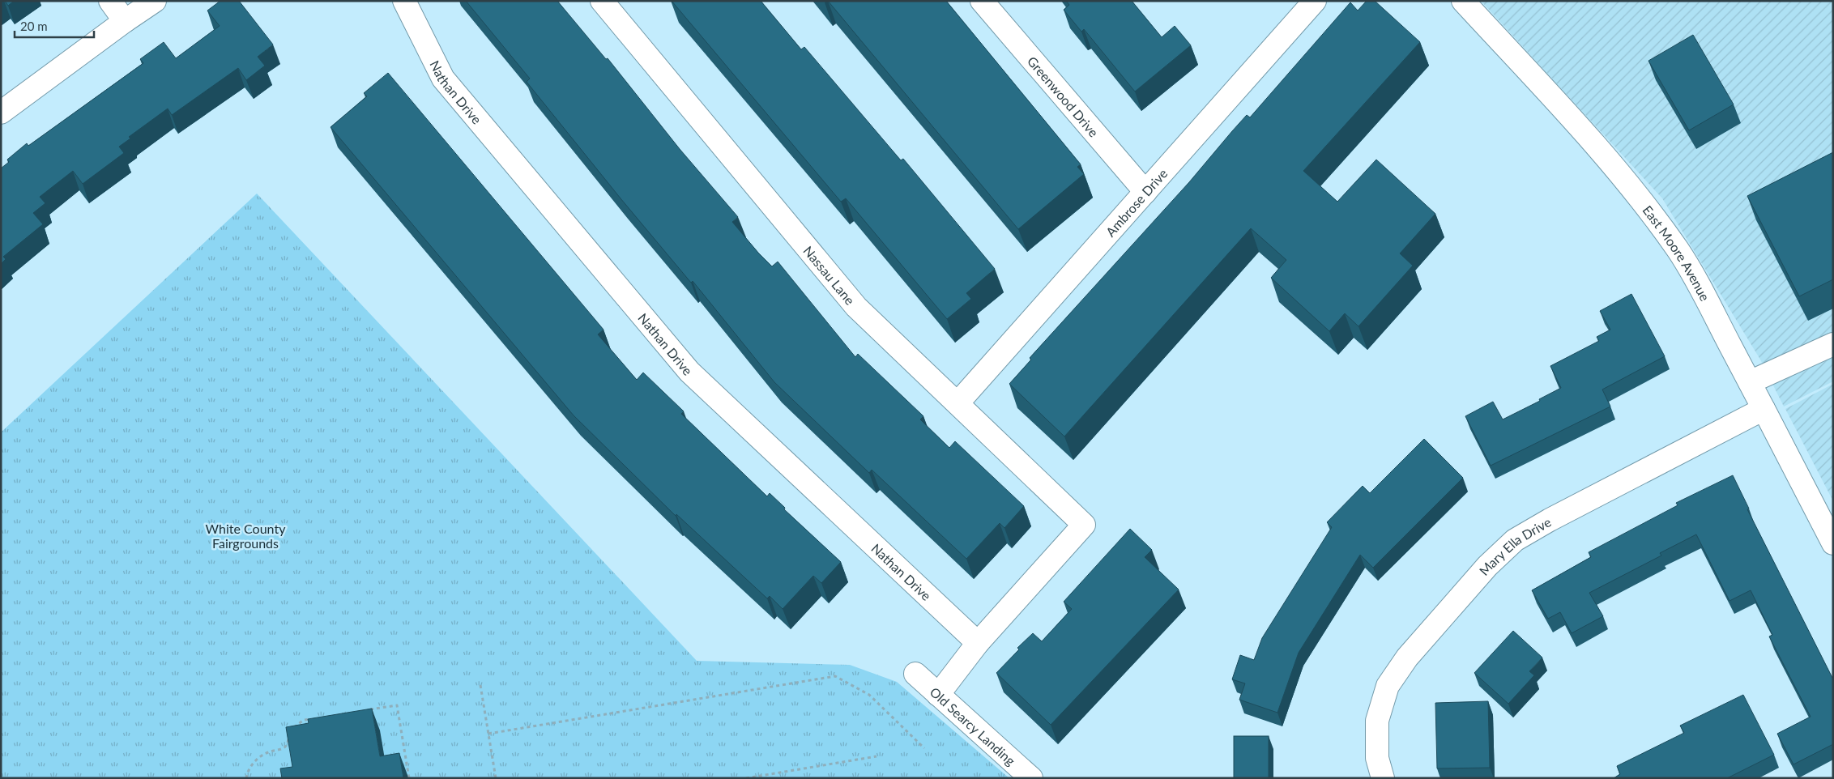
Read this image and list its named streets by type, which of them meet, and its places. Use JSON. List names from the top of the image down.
{
  "streets": {
    "street": [
      "Nathan Drive",
      "Greenwood Drive",
      "Ambrose Drive",
      "East Moore Avenue",
      "Nassau Lane",
      "Mary Ella Drive",
      "Old Searcy Landing"
    ]
  },
  "crossings": [
    ["Nathan Drive", "Nassau Lane"],
    ["Greenwood Drive", "Ambrose Drive"],
    ["Ambrose Drive", "Nassau Lane"],
    ["East Moore Avenue", "Mary Ella Drive"]
  ],
  "parks": ["White County Fairgrounds"],
  "scale_bar": "20 m"
}
